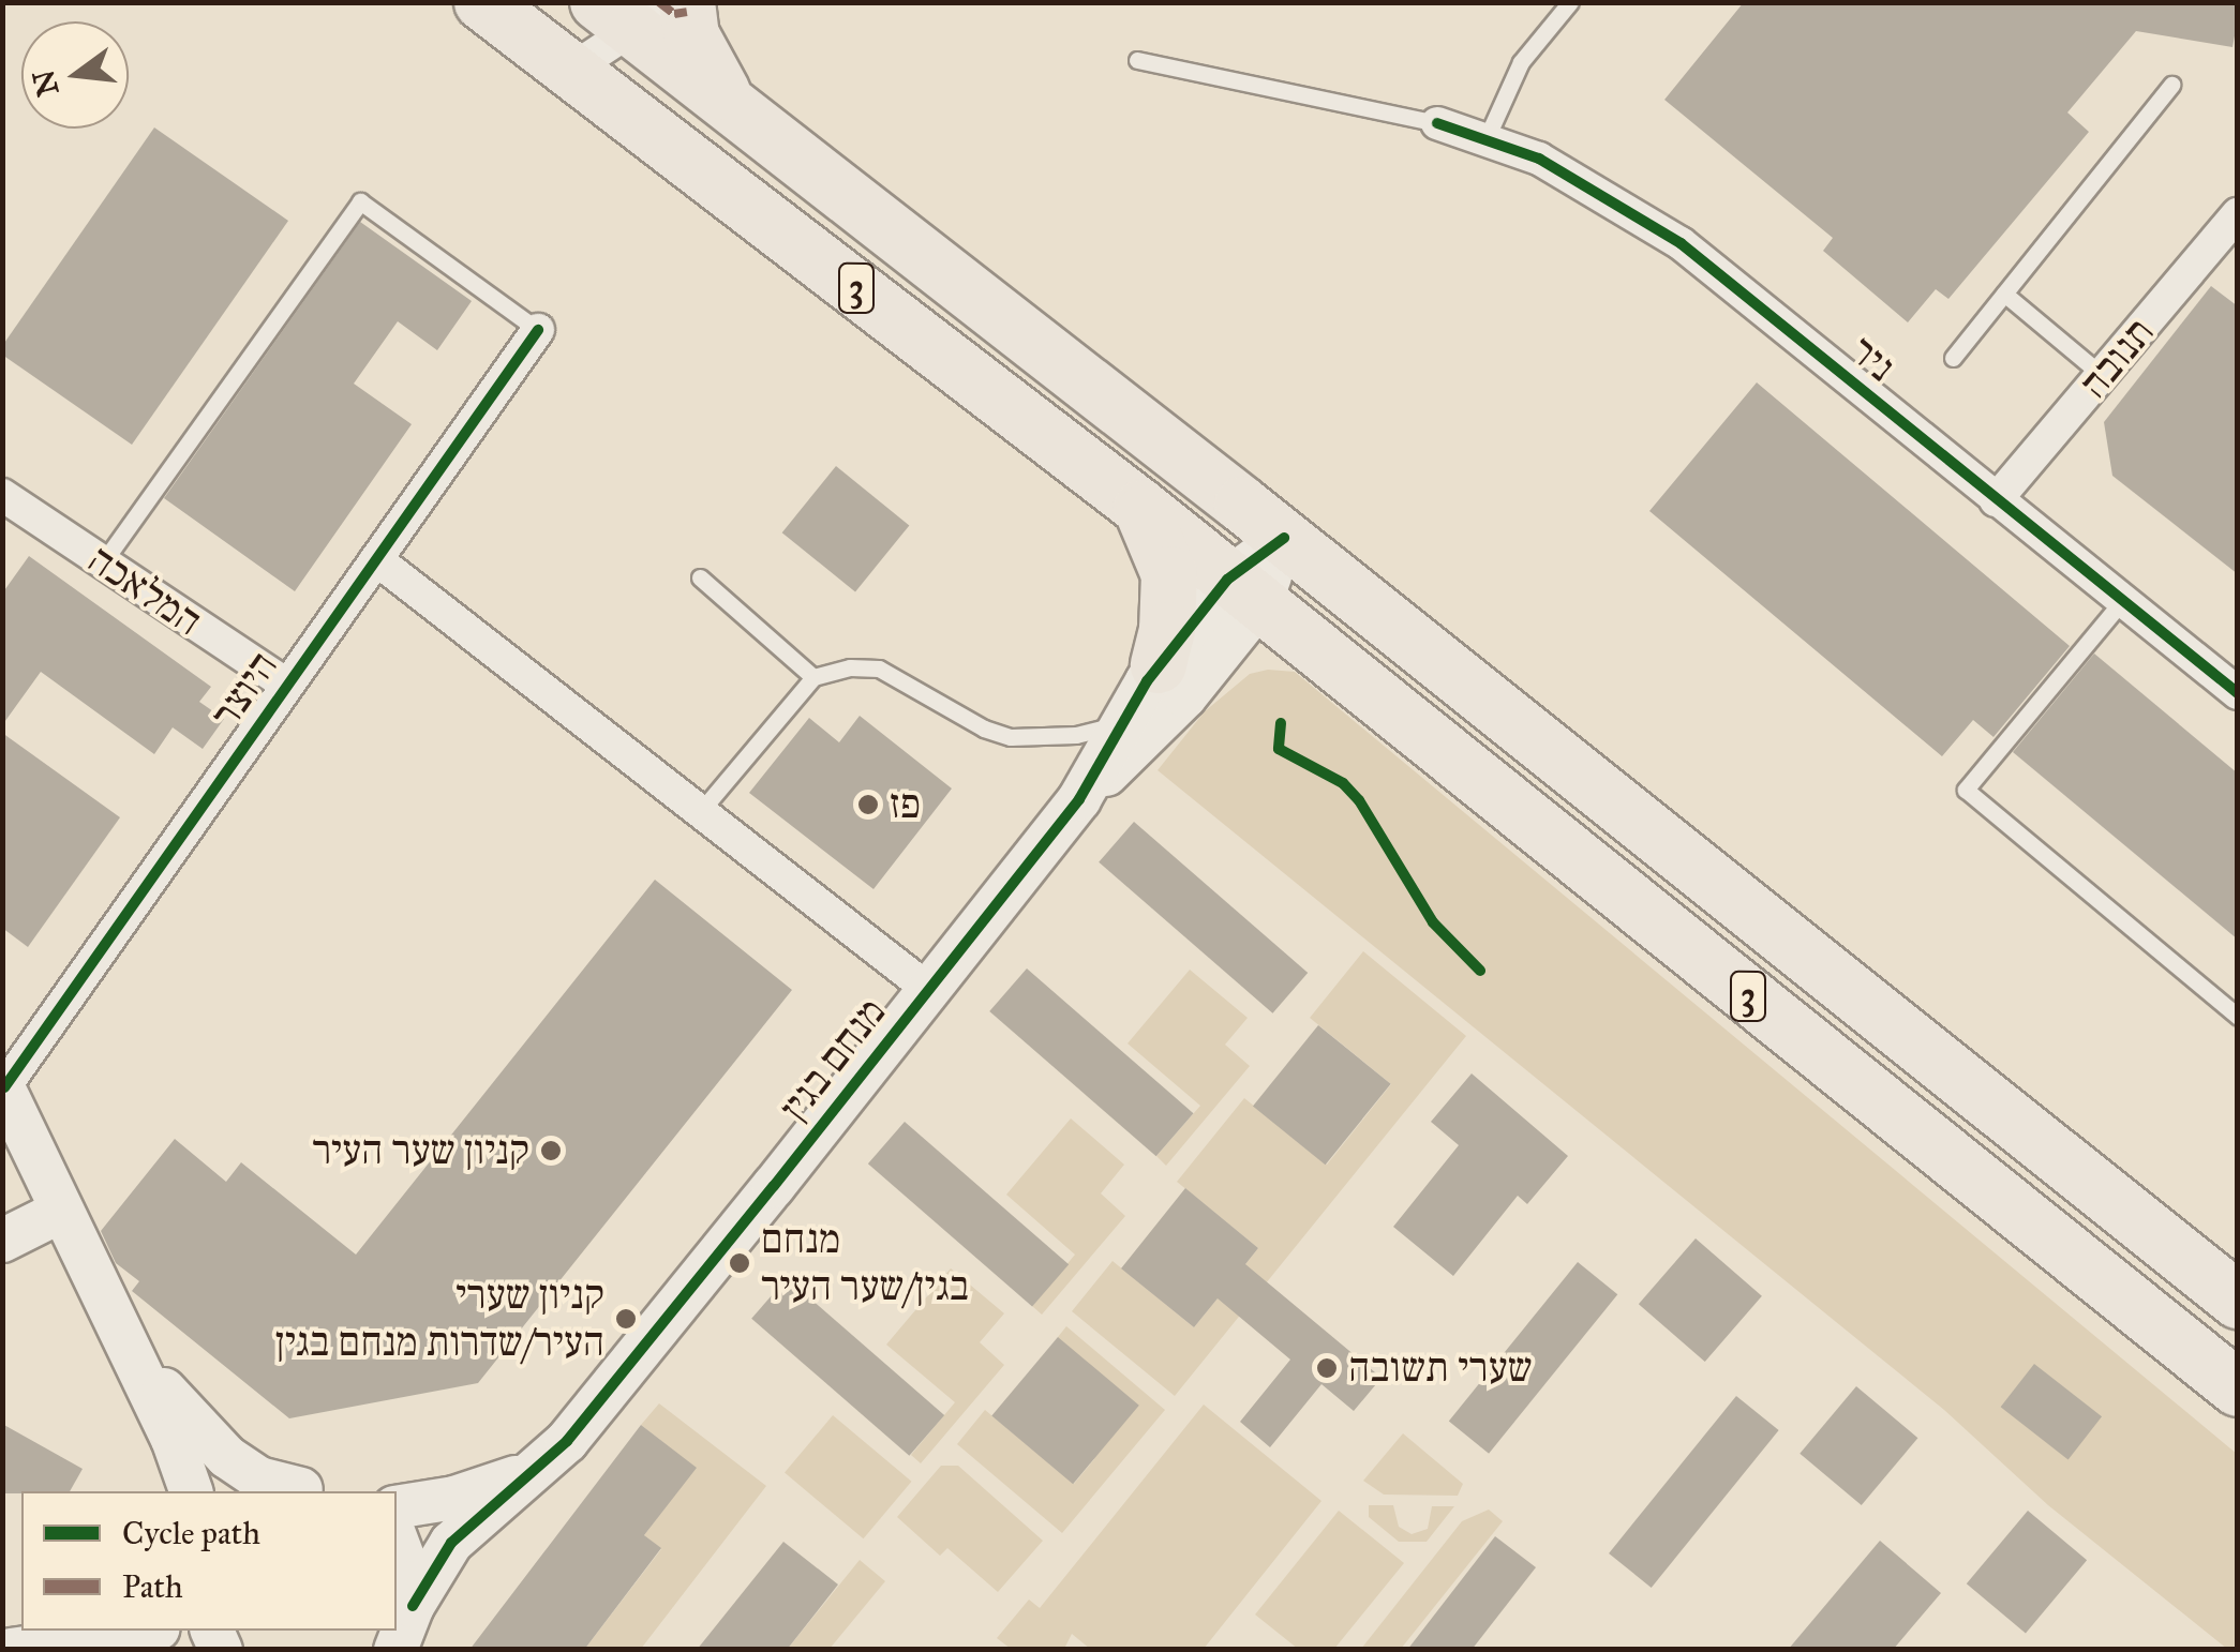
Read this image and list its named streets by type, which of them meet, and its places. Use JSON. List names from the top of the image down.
{
  "streets": {
    "highway": ["3"],
    "street": [
      "תנובה",
      "ניר",
      "המלאכה",
      "היוצר",
      "מנחם בגין"
    ]
  },
  "crossings": [
    ["3", "מנחם בגין"],
    ["תנובה", "ניר"],
    ["המלאכה", "היוצר"]
  ],
  "places": [
    "פז",
    "קניון שער העיר",
    "מנחם בגין/שער העיר",
    "קניון שערי העיר/שדרות מנחם בגין",
    "שערי תשובה"
  ],
  "legend": ["Cycle path", "Path"],
  "north": "left"
}
